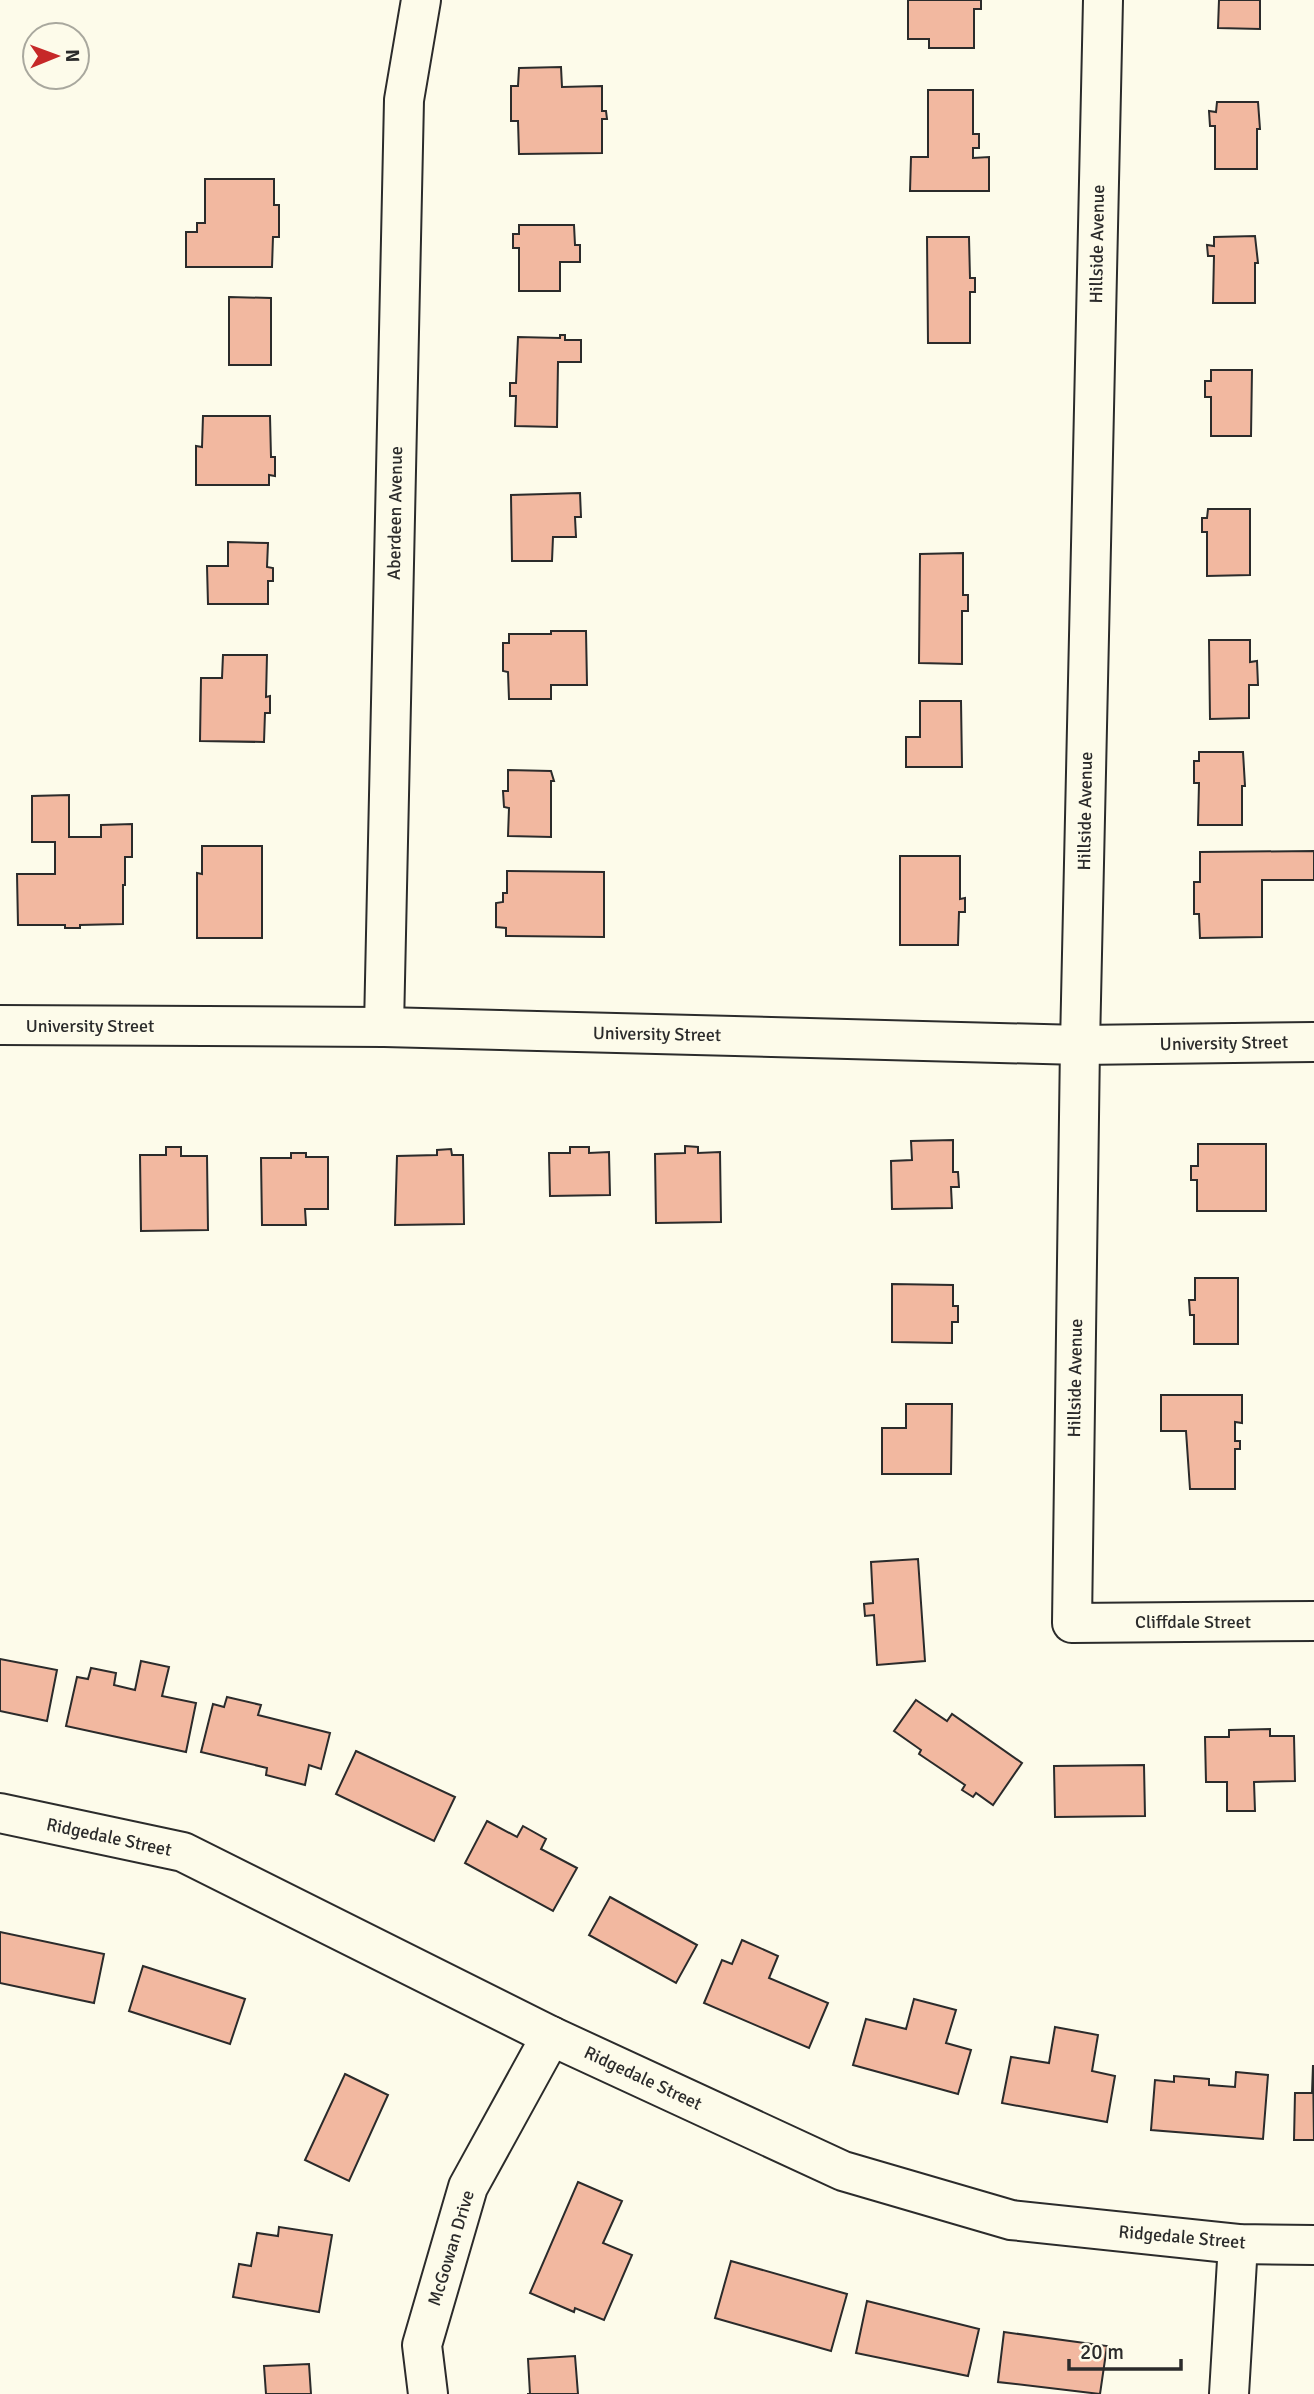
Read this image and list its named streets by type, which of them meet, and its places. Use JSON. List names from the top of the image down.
{
  "streets": {
    "street": [
      "Hillside Avenue",
      "Aberdeen Avenue",
      "University Street",
      "Cliffdale Street",
      "Ridgedale Street",
      "McGowan Drive"
    ]
  },
  "crossings": [
    ["Hillside Avenue", "University Street"],
    ["Hillside Avenue", "Cliffdale Street"],
    ["Aberdeen Avenue", "University Street"],
    ["Ridgedale Street", "McGowan Drive"]
  ],
  "scale_bar": "20 m",
  "north": "right"
}
